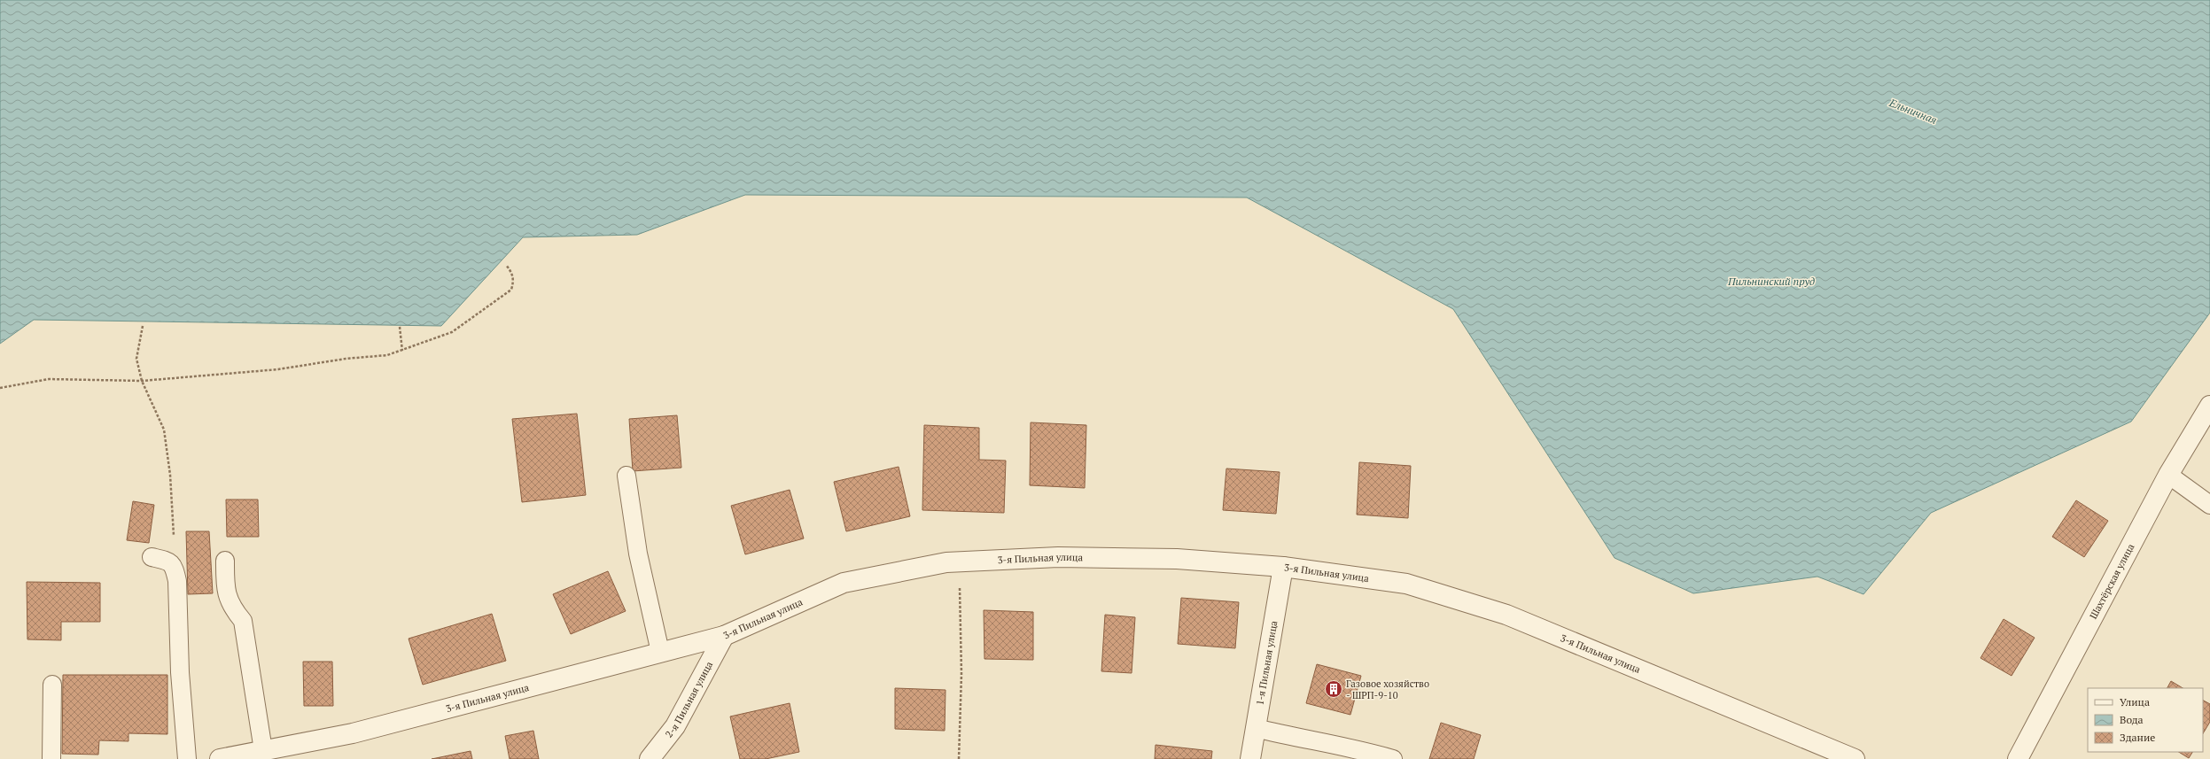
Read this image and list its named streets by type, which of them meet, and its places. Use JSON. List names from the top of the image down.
{
  "streets": {
    "street": [
      "3-я Пильная улица",
      "Шахтёрская улица",
      "1-я Пильная улица",
      "2-я Пильная улица"
    ]
  },
  "crossings": [
    ["3-я Пильная улица", "1-я Пильная улица"],
    ["3-я Пильная улица", "2-я Пильная улица"]
  ],
  "water": ["Ельничная", "Пильнинский пруд"],
  "places": {
    "building": ["Газовое хозяйство - ШРП-9-10"]
  },
  "legend": ["Улица", "Вода", "Здание"]
}
